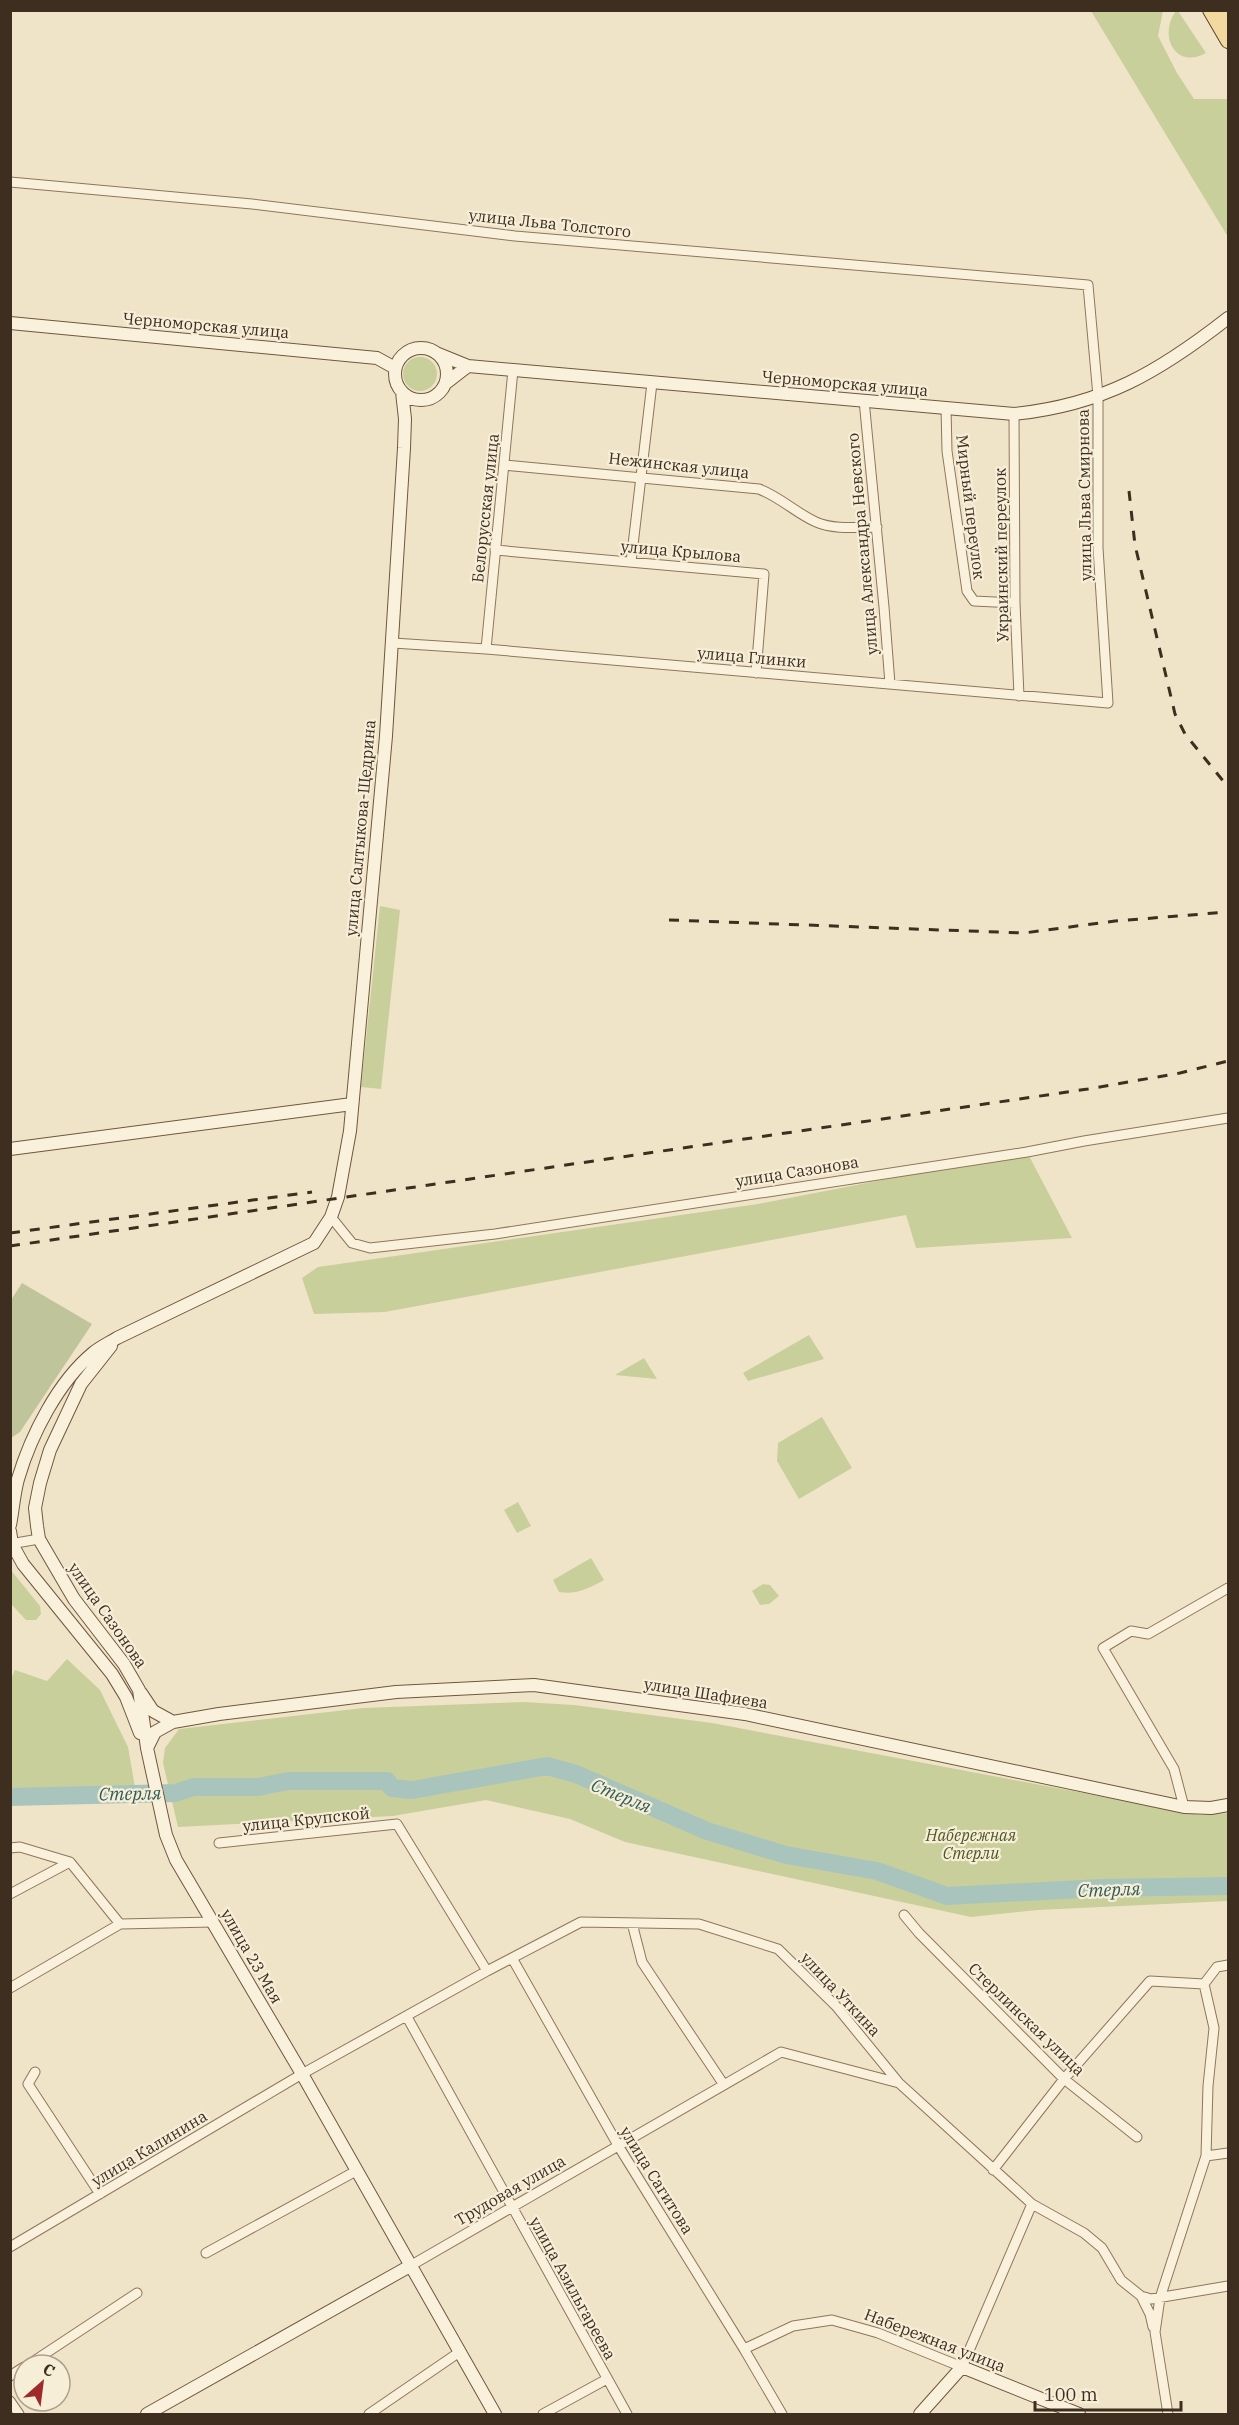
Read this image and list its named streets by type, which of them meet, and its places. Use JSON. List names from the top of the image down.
{
  "streets": {
    "main road": [
      "Черноморская улица",
      "улица Салтыкова-Щедрина",
      "улица Сазонова",
      "улица Шафиева",
      "улица 23 Мая",
      "Трудовая улица",
      "Набережная улица"
    ],
    "street": [
      "улица Льва Толстого",
      "Нежинская улица",
      "улица Льва Смирнова",
      "Мирный переулок",
      "Белорусская улица",
      "улица Александра Невского",
      "улица Крылова",
      "Украинский переулок",
      "улица Глинки",
      "улица Крупской",
      "улица Уткина",
      "Стерлинская улица",
      "улица Калинина",
      "улица Сагитова",
      "улица Азильгареева"
    ]
  },
  "crossings": [
    ["улица Льва Толстого", "улица Льва Смирнова"],
    ["Черноморская улица", "улица Льва Смирнова"],
    ["Черноморская улица", "Мирный переулок"],
    ["Черноморская улица", "Белорусская улица"],
    ["Черноморская улица", "улица Александра Невского"],
    ["Черноморская улица", "Украинский переулок"],
    ["Черноморская улица", "улица Салтыкова-Щедрина"],
    ["Нежинская улица", "Белорусская улица"],
    ["Нежинская улица", "улица Александра Невского"],
    ["улица Льва Смирнова", "улица Глинки"],
    ["Мирный переулок", "Украинский переулок"],
    ["Белорусская улица", "улица Крылова"],
    ["Белорусская улица", "улица Глинки"],
    ["улица Александра Невского", "улица Глинки"],
    ["улица Крылова", "улица Глинки"],
    ["Украинский переулок", "улица Глинки"],
    ["улица Глинки", "улица Салтыкова-Щедрина"],
    ["улица Салтыкова-Щедрина", "улица Сазонова"],
    ["улица Сазонова", "улица 23 Мая"],
    ["улица Крупской", "улица Уткина"],
    ["улица 23 Мая", "улица Уткина"],
    ["улица 23 Мая", "улица Калинина"],
    ["улица 23 Мая", "Трудовая улица"],
    ["улица Уткина", "улица Калинина"],
    ["улица Уткина", "улица Сагитова"],
    ["улица Уткина", "Трудовая улица"],
    ["улица Уткина", "улица Азильгареева"],
    ["улица Сагитова", "Трудовая улица"],
    ["улица Сагитова", "Набережная улица"],
    ["Трудовая улица", "улица Азильгареева"]
  ],
  "water": ["Стерля"],
  "parks": ["Набережная Стерли"],
  "scale_bar": "100 m",
  "north": "top right"
}
